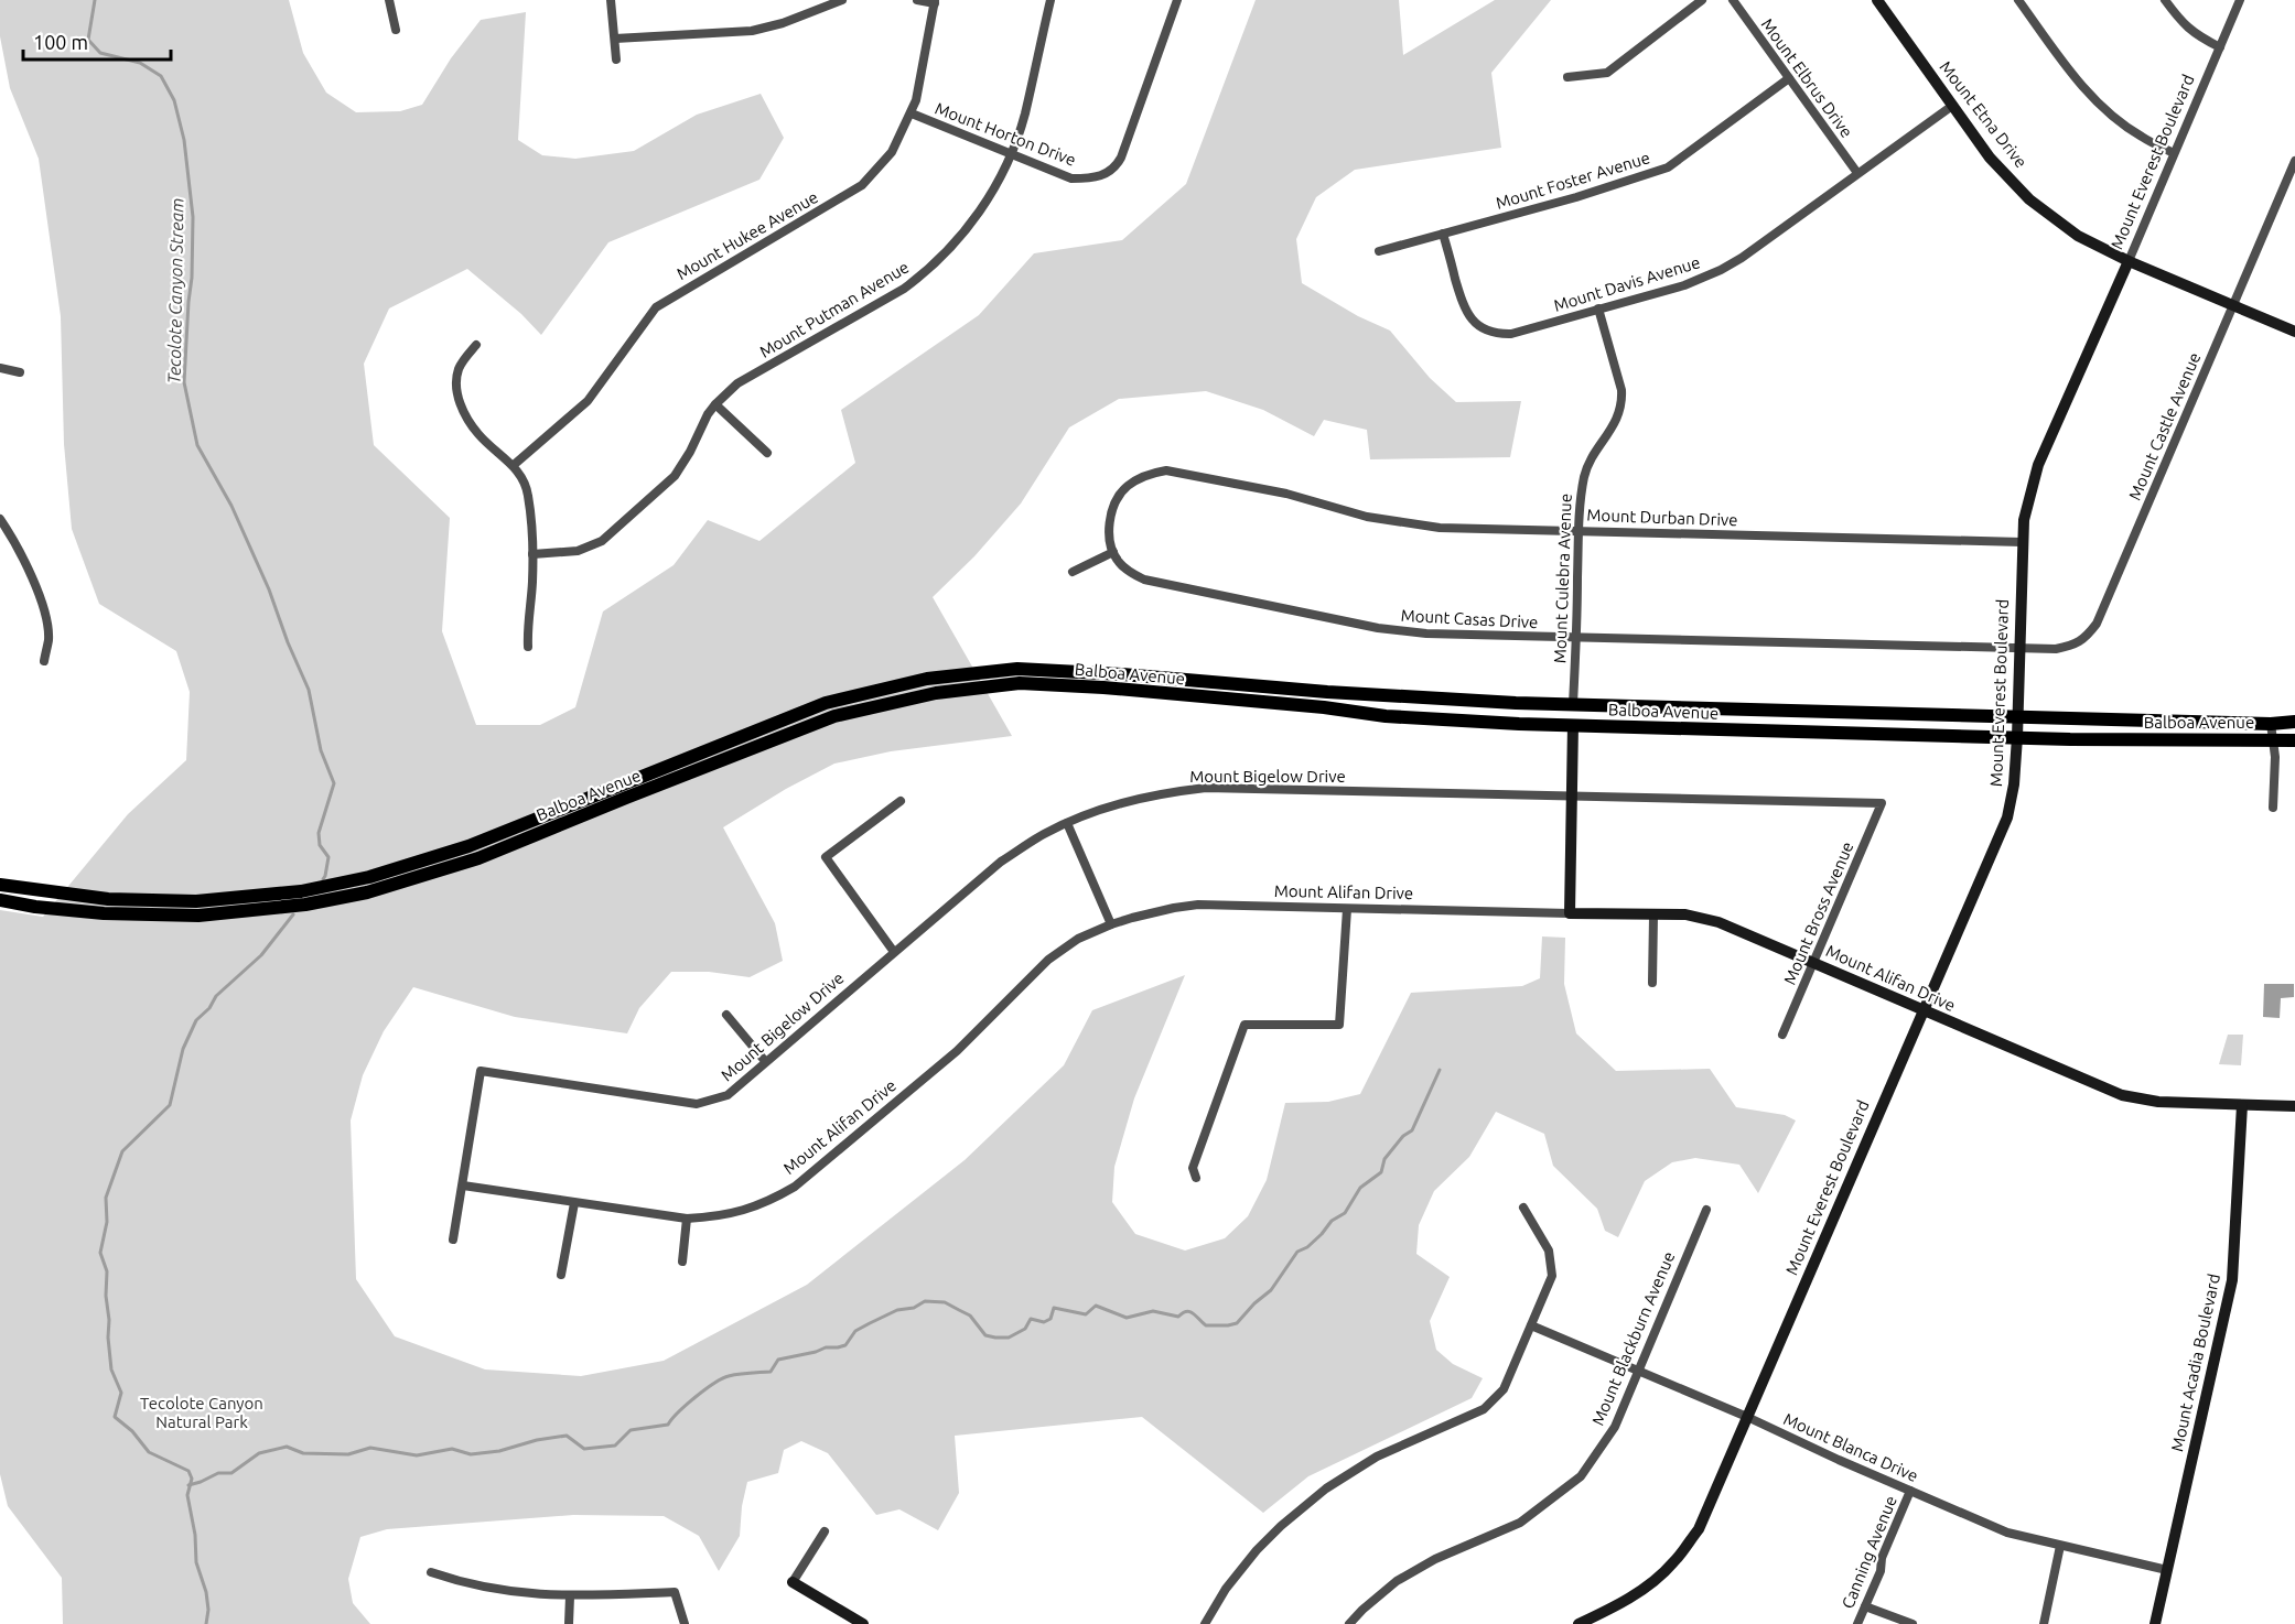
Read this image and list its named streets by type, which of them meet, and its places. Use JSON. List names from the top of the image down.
{
  "streets": {
    "main road": ["Balboa Avenue"],
    "street": [
      "Mount Elbrus Drive",
      "Mount Etna Drive",
      "Mount Horton Drive",
      "Mount Everest Boulevard",
      "Mount Foster Avenue",
      "Mount Hukee Avenue",
      "Mount Davis Avenue",
      "Mount Putman Avenue",
      "Mount Castle Avenue",
      "Mount Durban Drive",
      "Mount Culebra Avenue",
      "Mount Casas Drive",
      "Mount Bigelow Drive",
      "Mount Alifan Drive",
      "Mount Bross Avenue",
      "Mount Blackburn Avenue",
      "Mount Acadia Boulevard",
      "Mount Blanca Drive",
      "Canning Avenue"
    ]
  },
  "crossings": [
    ["Mount Elbrus Drive", "Mount Foster Avenue"],
    ["Mount Elbrus Drive", "Mount Davis Avenue"],
    ["Mount Etna Drive", "Mount Everest Boulevard"],
    ["Mount Etna Drive", "Mount Davis Avenue"],
    ["Mount Etna Drive", "Mount Castle Avenue"],
    ["Mount Horton Drive", "Mount Hukee Avenue"],
    ["Mount Horton Drive", "Mount Putman Avenue"],
    ["Mount Everest Boulevard", "Mount Castle Avenue"],
    ["Mount Everest Boulevard", "Mount Durban Drive"],
    ["Mount Everest Boulevard", "Mount Casas Drive"],
    ["Mount Everest Boulevard", "Balboa Avenue"],
    ["Mount Everest Boulevard", "Mount Alifan Drive"],
    ["Mount Everest Boulevard", "Mount Blanca Drive"],
    ["Mount Foster Avenue", "Mount Davis Avenue"],
    ["Mount Davis Avenue", "Mount Culebra Avenue"],
    ["Mount Castle Avenue", "Mount Casas Drive"],
    ["Mount Durban Drive", "Mount Culebra Avenue"],
    ["Mount Durban Drive", "Mount Casas Drive"],
    ["Mount Culebra Avenue", "Mount Casas Drive"],
    ["Mount Culebra Avenue", "Balboa Avenue"],
    ["Mount Bigelow Drive", "Mount Alifan Drive"],
    ["Mount Bigelow Drive", "Mount Bross Avenue"],
    ["Mount Alifan Drive", "Mount Bross Avenue"],
    ["Mount Alifan Drive", "Mount Acadia Boulevard"],
    ["Mount Blackburn Avenue", "Mount Blanca Drive"],
    ["Mount Acadia Boulevard", "Mount Blanca Drive"],
    ["Mount Blanca Drive", "Canning Avenue"]
  ],
  "water": ["Tecolote Canyon Stream"],
  "parks": ["Tecolote Canyon Natural Park"],
  "scale_bar": "100 m"
}
